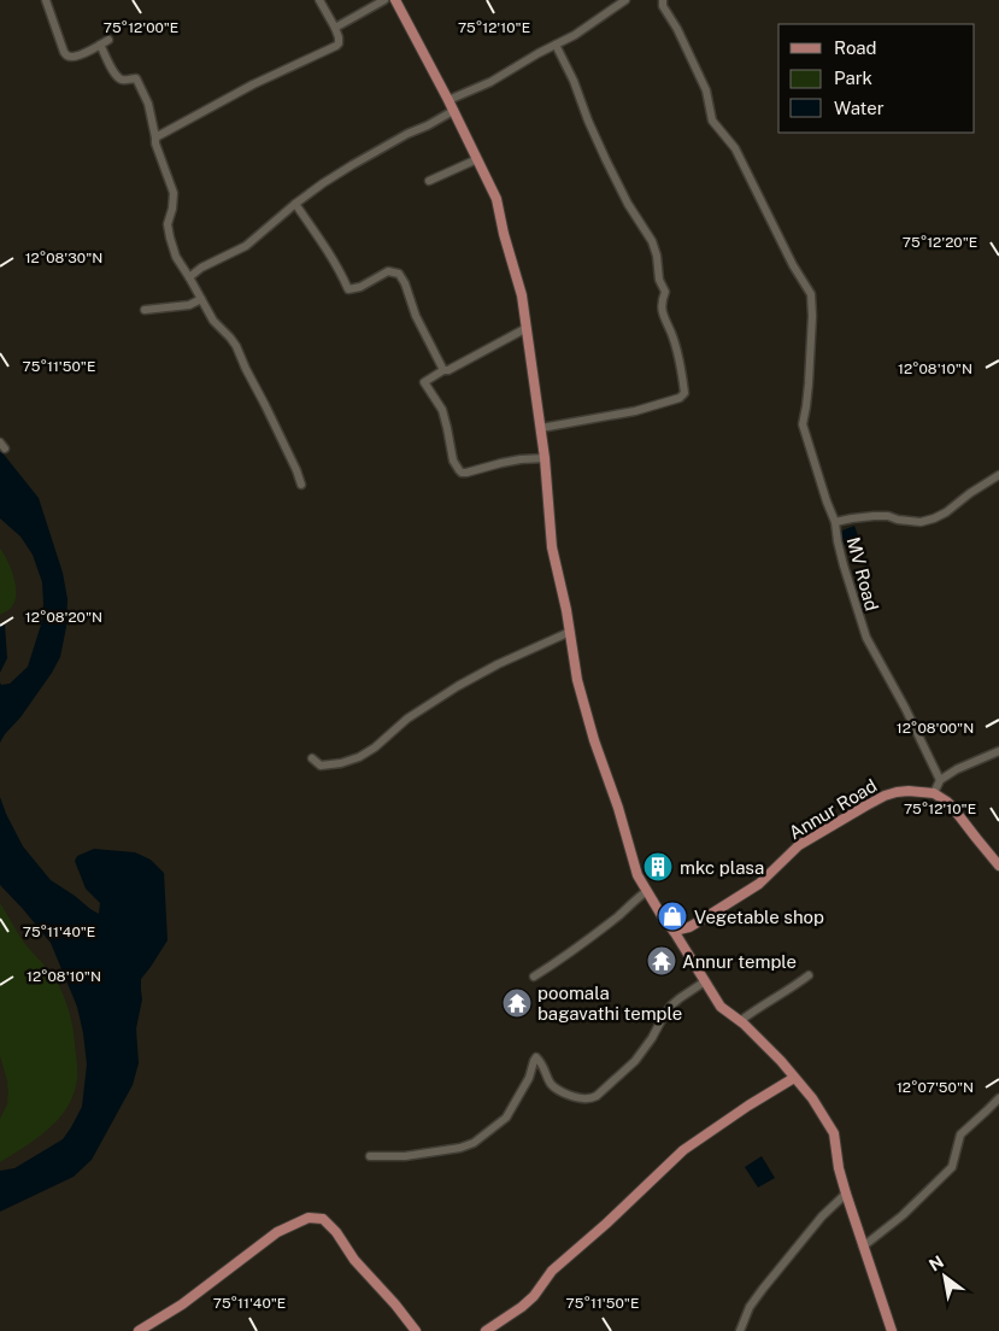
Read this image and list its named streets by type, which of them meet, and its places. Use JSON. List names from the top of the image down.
{
  "streets": {
    "main road": ["Annur Road"],
    "street": ["MV Road"]
  },
  "places": {
    "building": ["mkc plasa"],
    "shop": ["Vegetable shop"],
    "temple": ["Annur temple", "poomala bagavathi temple"]
  },
  "legend": ["Road", "Park", "Water"],
  "north": "top left",
  "coordinates": [
    "75°12'00\"E",
    "75°12'10\"E",
    "75°12'20\"E",
    "12°08'30\"N",
    "75°11'50\"E",
    "12°08'10\"N",
    "12°08'20\"N",
    "12°08'00\"N",
    "75°11'40\"E",
    "12°07'50\"N"
  ]
}
